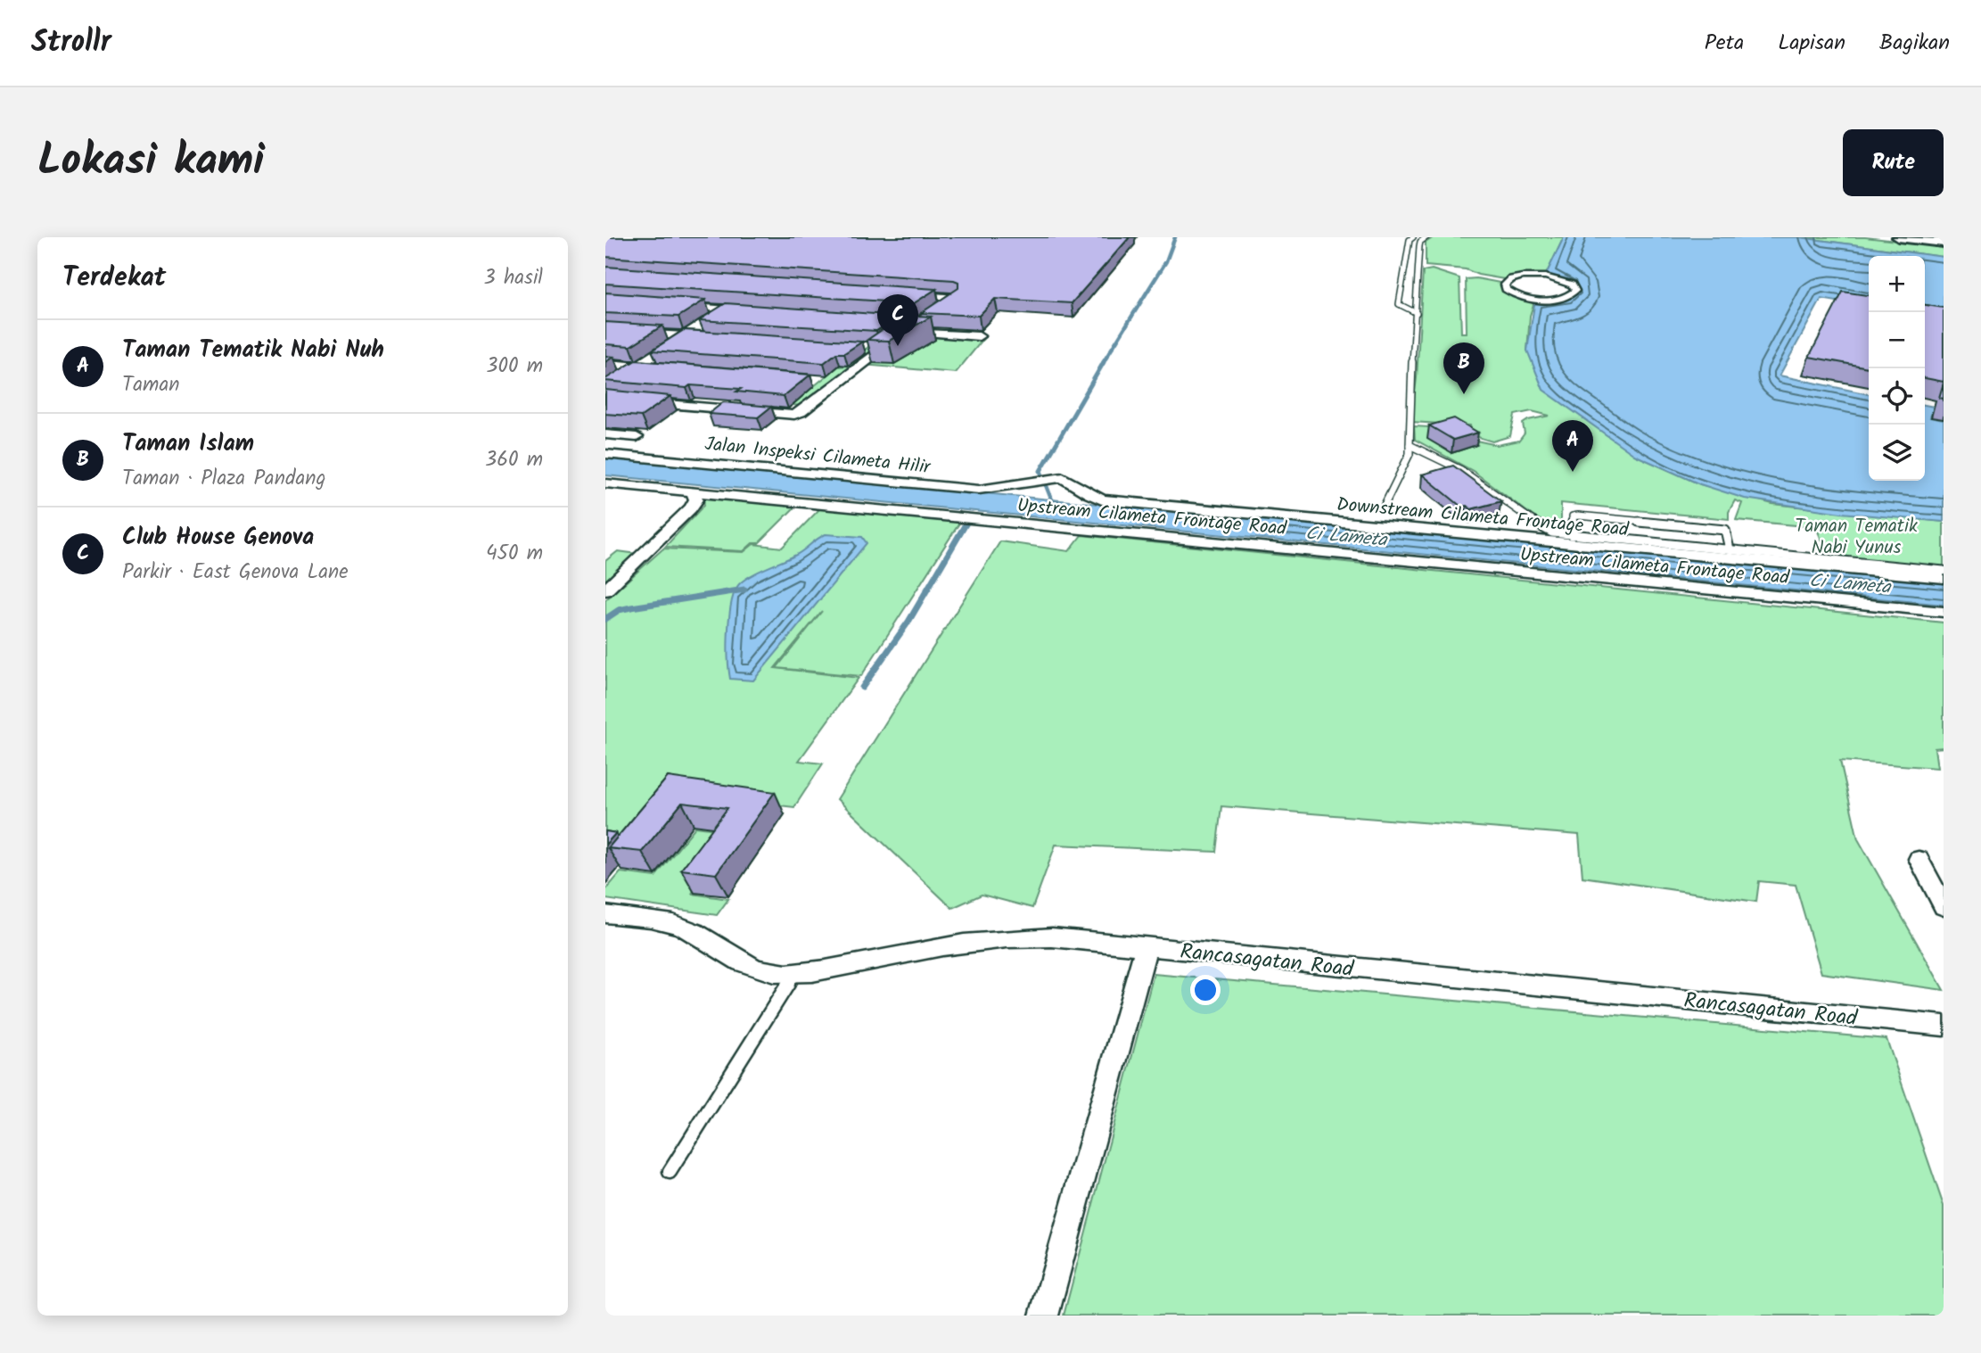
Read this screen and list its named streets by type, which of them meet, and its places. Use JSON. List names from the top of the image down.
{
  "streets": {
    "street": [
      "Jalan Inspeksi Cilameta Hilir",
      "Upstream Cilameta Frontage Road",
      "Downstream Cilameta Frontage Road",
      "Rancasagatan Road"
    ]
  },
  "crossings": [
    ["Jalan Inspeksi Cilameta Hilir", "Downstream Cilameta Frontage Road"]
  ],
  "water": ["Ci Lameta"],
  "parks": ["Taman Tematik Nabi Yunus"],
  "page": {
    "header": "Strollr",
    "nav": ["Peta", "Lapisan", "Bagikan"],
    "title": "Lokasi kami",
    "buttons": "Rute",
    "heading": ["Terdekat", "3 hasil"],
    "map_buttons": ["+", "−"],
    "pins": ["C", "B", "A"],
    "list": [
      {
        "mark": "A",
        "name": "Taman Tematik Nabi Nuh",
        "note": "Taman",
        "value": "300 m"
      },
      {
        "mark": "B",
        "name": "Taman Islam",
        "note": "Taman · Plaza Pandang",
        "value": "360 m"
      },
      {
        "mark": "C",
        "name": "Club House Genova",
        "note": "Parkir · East Genova Lane",
        "value": "450 m"
      }
    ]
  }
}
